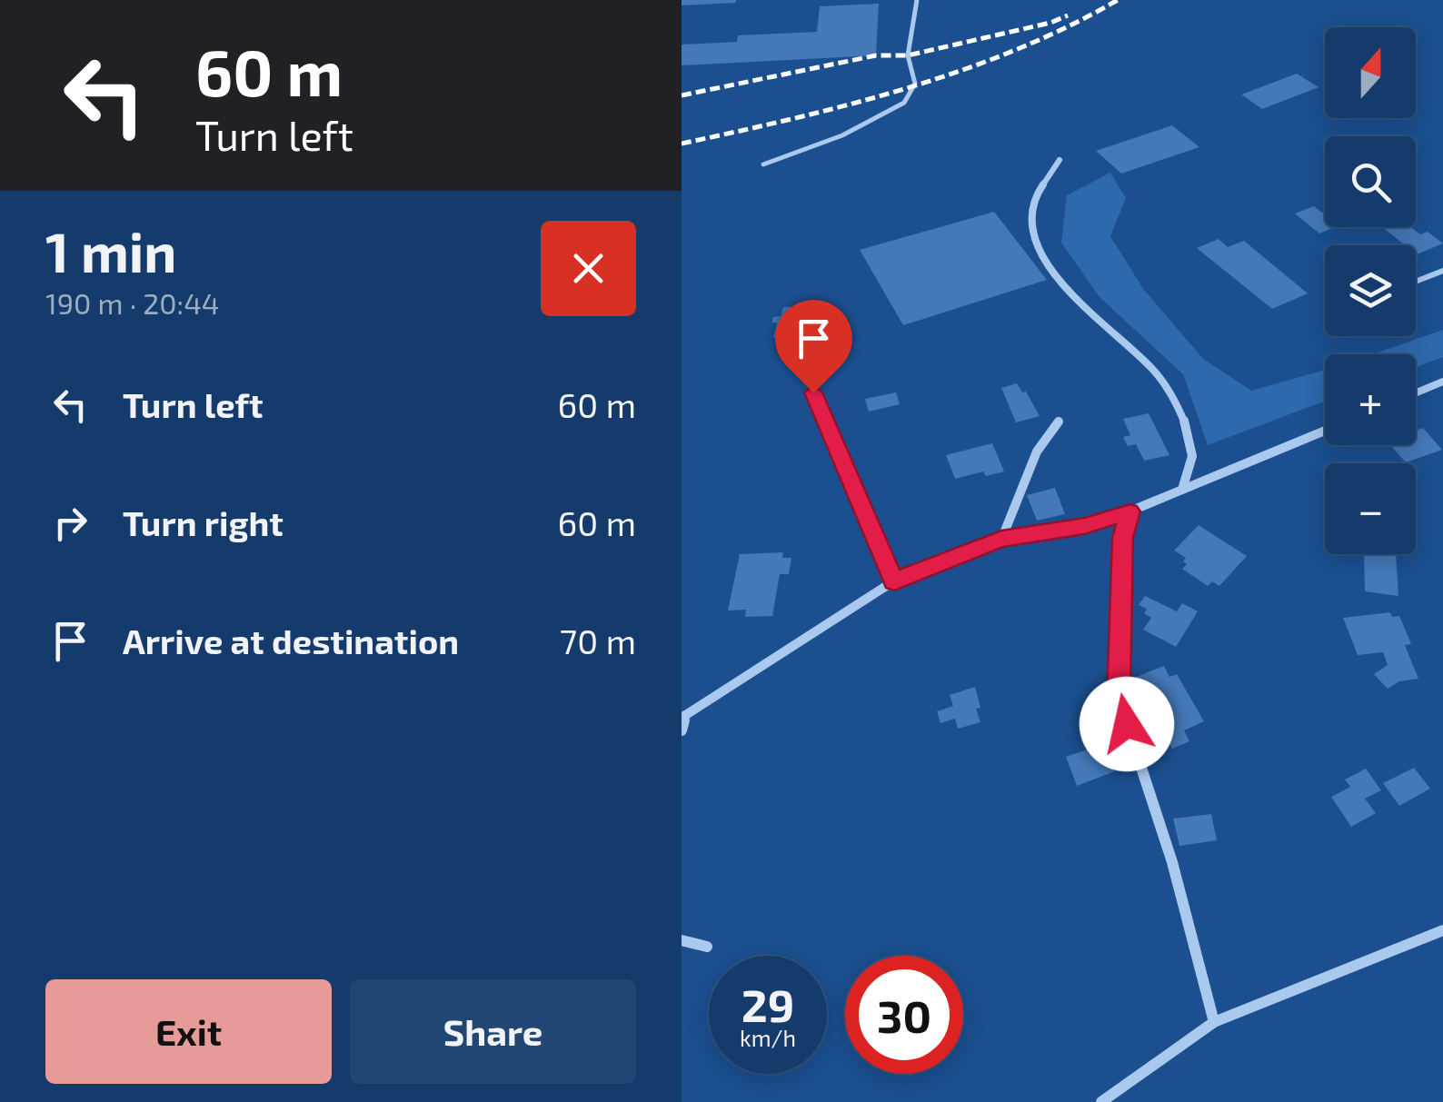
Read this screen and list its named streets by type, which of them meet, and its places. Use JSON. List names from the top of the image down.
{
  "north": "top",
  "page": {
    "turn": ["60 m", "Turn left"],
    "map_buttons": ["+", "−"],
    "heading": ["1 min", "190 m · 20:44"],
    "list": [
      {
        "name": "Turn left",
        "value": "60 m"
      },
      {
        "name": "Turn right",
        "value": "60 m"
      },
      {
        "name": "Arrive at destination",
        "value": "70 m"
      }
    ],
    "speed": "29 km/h",
    "limit": "30",
    "buttons": ["Exit", "Share"]
  }
}
